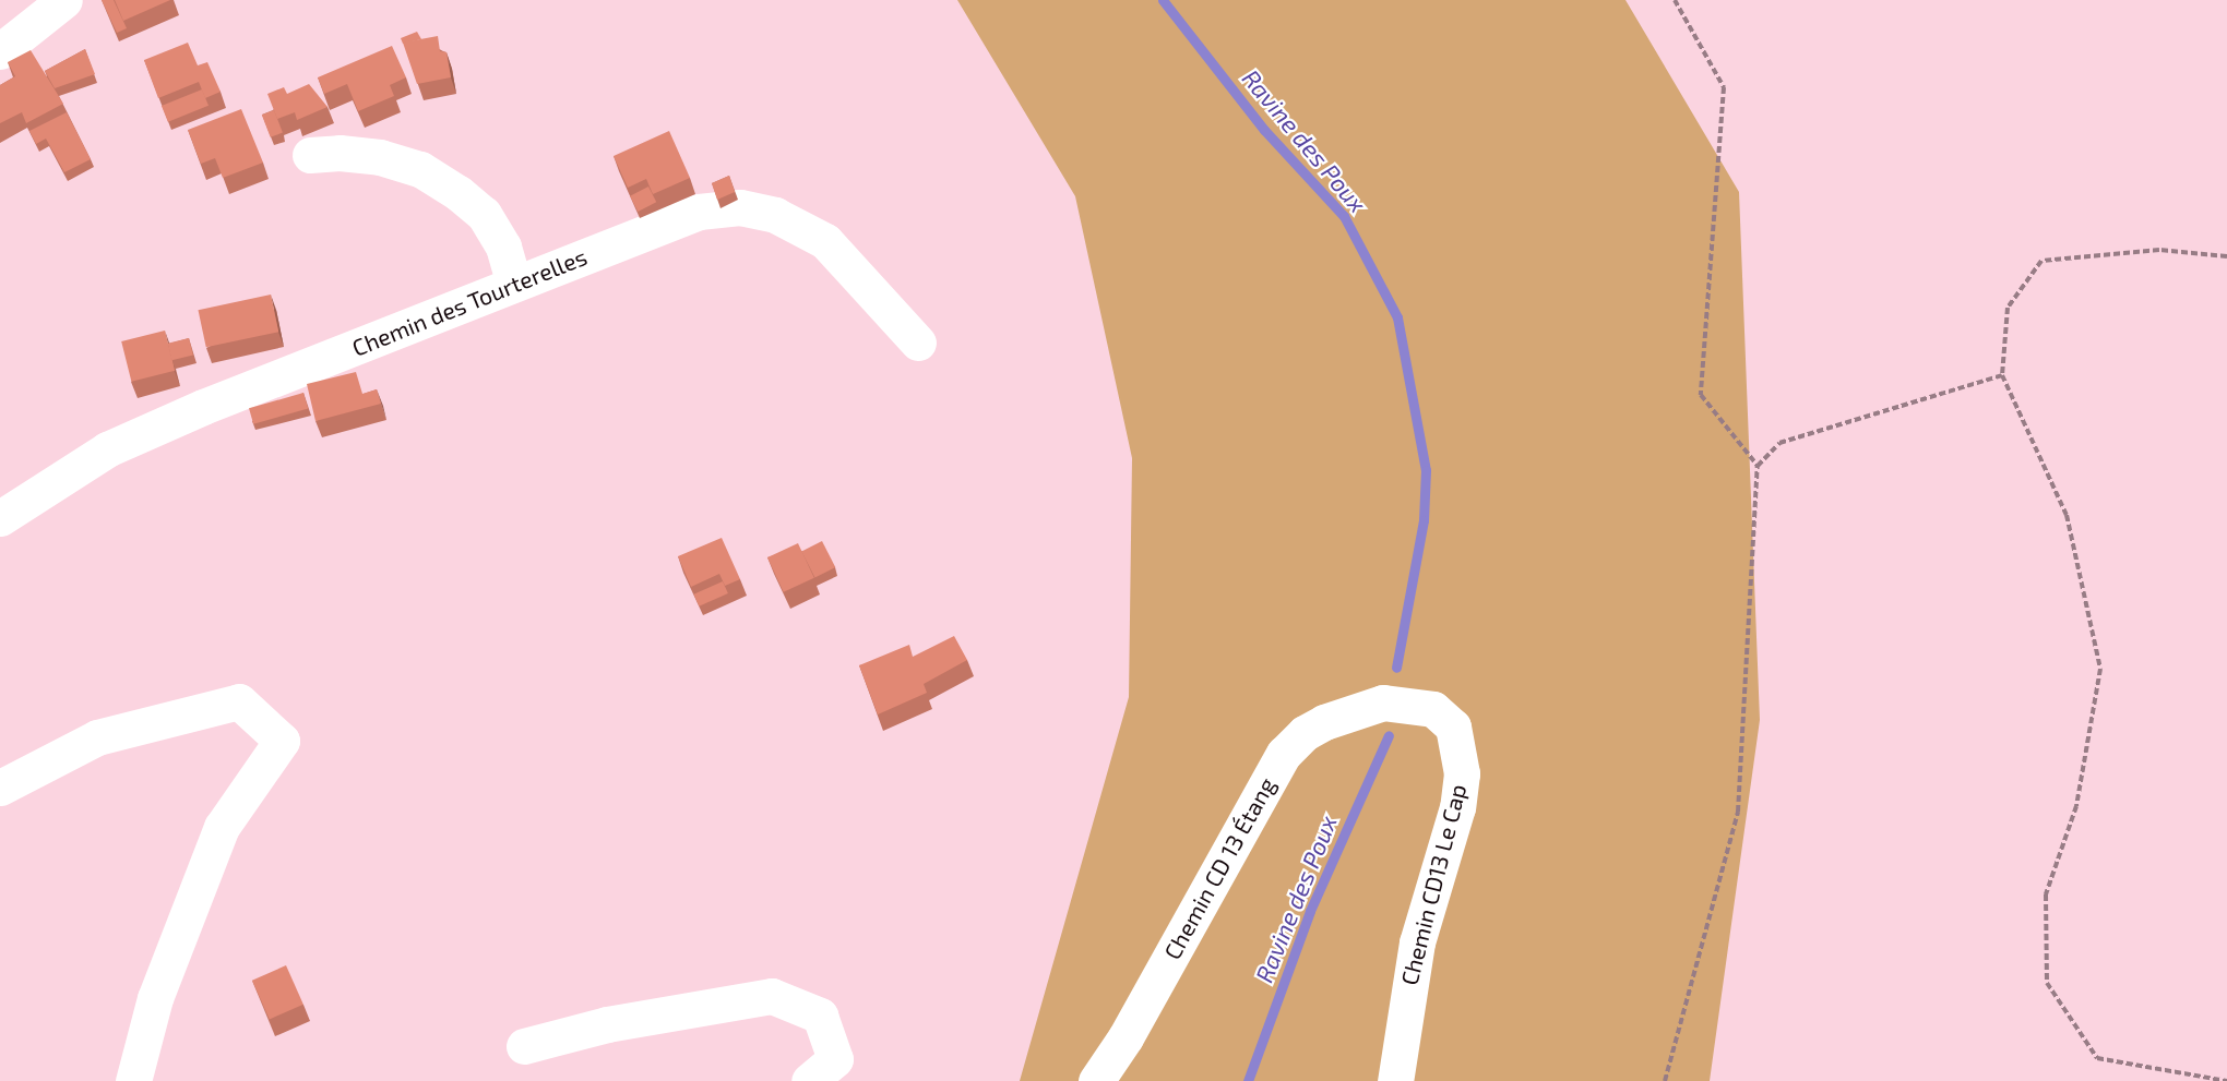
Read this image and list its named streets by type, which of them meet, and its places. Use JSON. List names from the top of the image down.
{
  "streets": {
    "street": ["Chemin des Tourterelles", "Chemin CD 13 Étang", "Chemin CD13 Le Cap"]
  },
  "crossings": [
    ["Chemin CD 13 Étang", "Chemin CD13 Le Cap"]
  ],
  "water": ["Ravine des Poux"]
}
